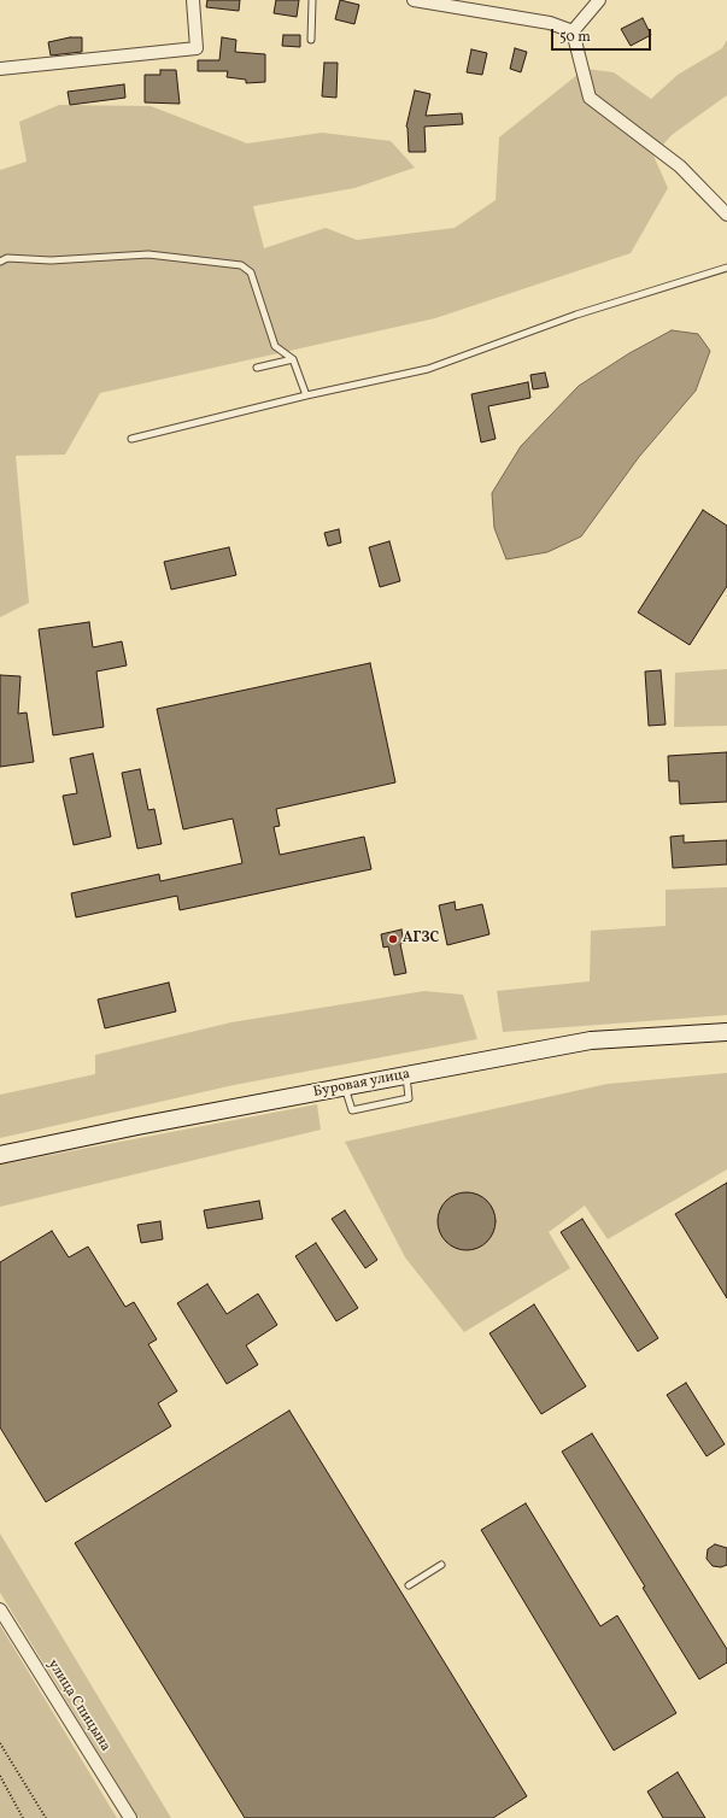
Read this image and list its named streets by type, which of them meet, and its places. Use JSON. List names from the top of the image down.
{
  "streets": {
    "main road": ["Буровая улица"],
    "street": ["улица Спицына"]
  },
  "places": ["АГЗС"],
  "scale_bar": "50 m"
}
